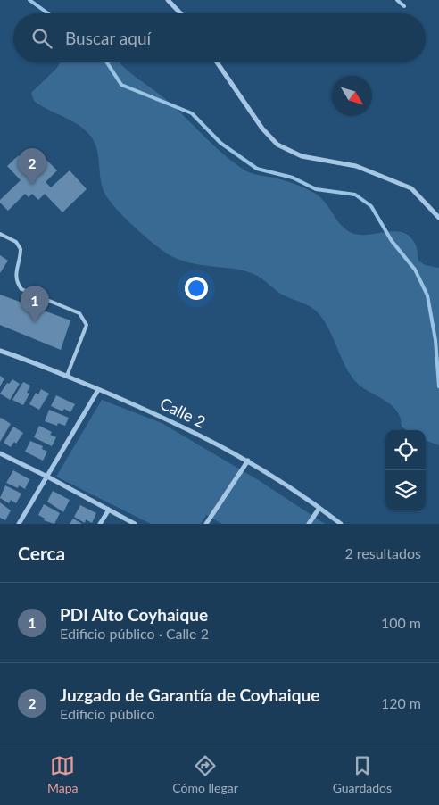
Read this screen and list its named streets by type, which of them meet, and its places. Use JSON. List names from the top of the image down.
{
  "streets": {
    "street": ["Calle 2"]
  },
  "north": "bottom right",
  "page": {
    "search": "Buscar aquí",
    "pins": ["2", "1"],
    "heading": ["Cerca", "2 resultados"],
    "list": [
      {
        "mark": "1",
        "name": "PDI Alto Coyhaique",
        "note": "Edificio público · Calle 2",
        "value": "100 m"
      },
      {
        "mark": "2",
        "name": "Juzgado de Garantía de Coyhaique",
        "note": "Edificio público",
        "value": "120 m"
      }
    ],
    "nav": ["Mapa", "Cómo llegar", "Guardados"]
  }
}
